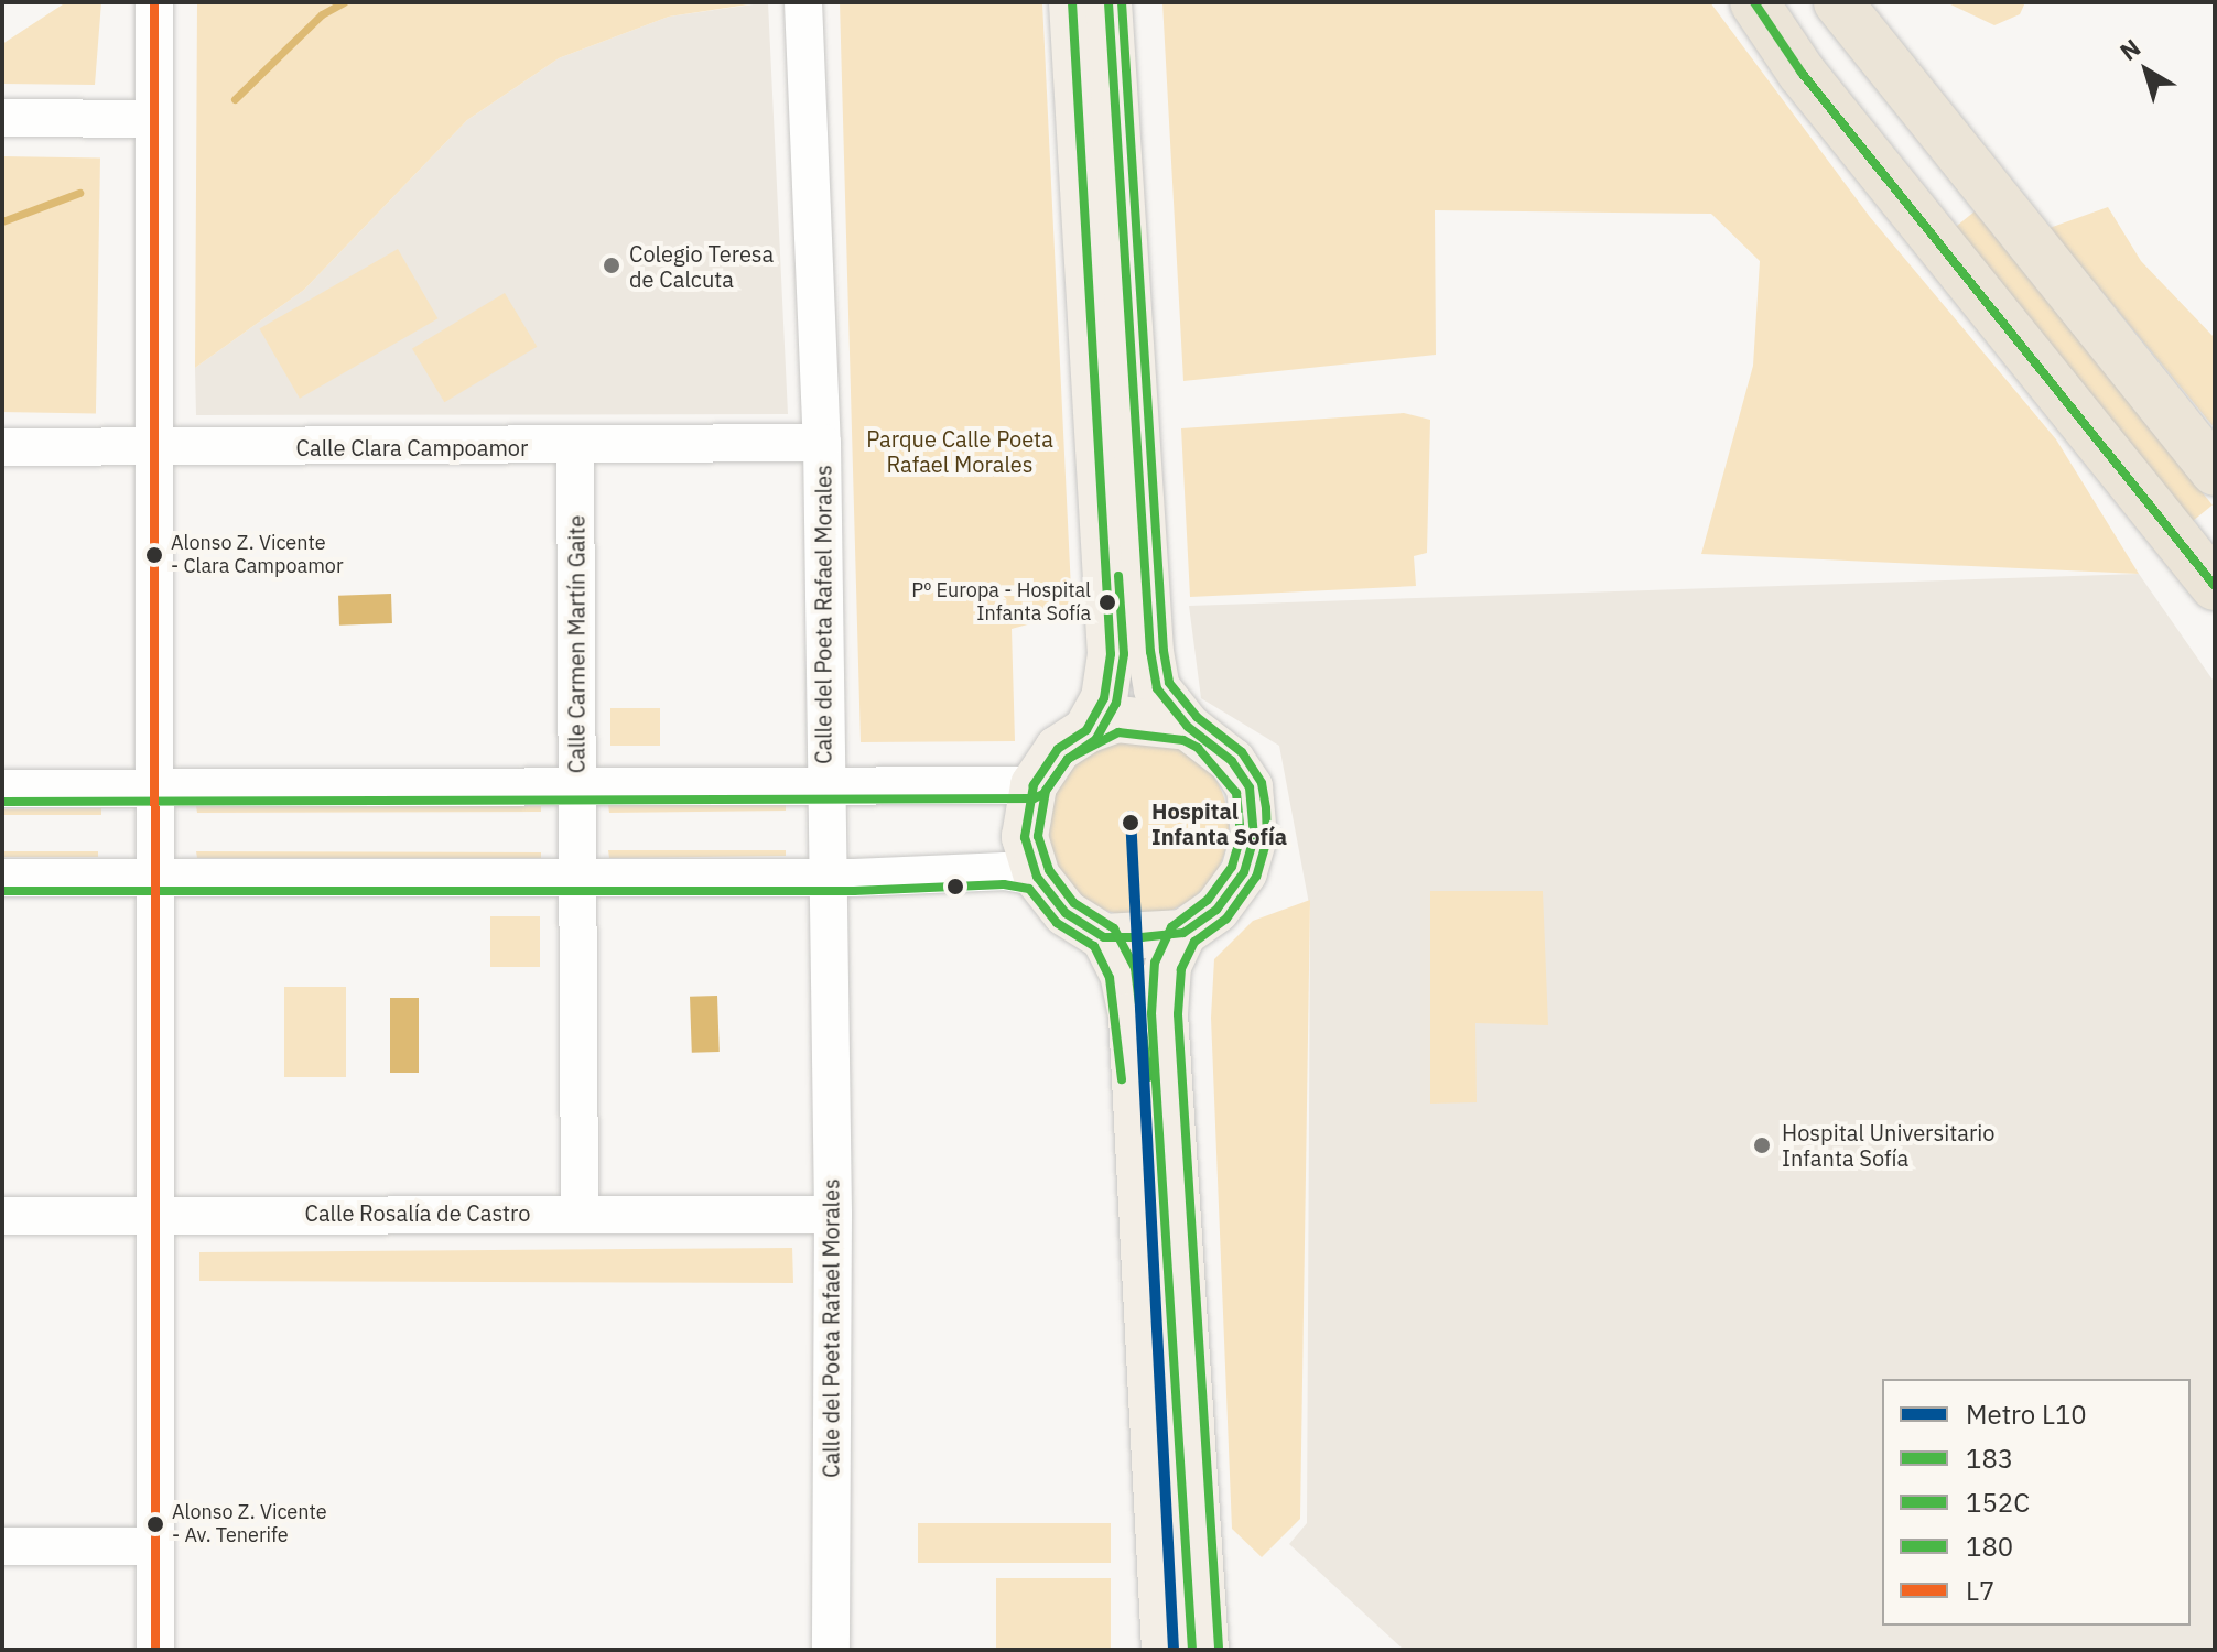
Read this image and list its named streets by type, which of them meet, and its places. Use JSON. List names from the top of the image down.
{
  "streets": {
    "street": [
      "Calle Clara Campoamor",
      "Calle del Poeta Rafael Morales",
      "Calle Carmen Martín Gaite",
      "Calle Rosalía de Castro"
    ]
  },
  "crossings": [
    ["Calle Clara Campoamor", "Calle del Poeta Rafael Morales"],
    ["Calle Clara Campoamor", "Calle Carmen Martín Gaite"],
    ["Calle del Poeta Rafael Morales", "Calle Rosalía de Castro"],
    ["Calle Carmen Martín Gaite", "Calle Rosalía de Castro"]
  ],
  "parks": ["Parque Calle Poeta Rafael Morales"],
  "places": [
    "Colegio Teresa de Calcuta",
    "Alonso Z. Vicente - Clara Campoamor",
    "Pº Europa - Hospital Infanta Sofía",
    "Hospital Infanta Sofía",
    "Hospital Universitario Infanta Sofía",
    "Alonso Z. Vicente - Av. Tenerife"
  ],
  "lines": [
    "transit line 183",
    "transit line 180",
    "transit line L7",
    "transit line 152C",
    "metro line L10"
  ],
  "legend": [
    "Metro L10",
    "183",
    "152C",
    "180",
    "L7"
  ],
  "north": "top left"
}
